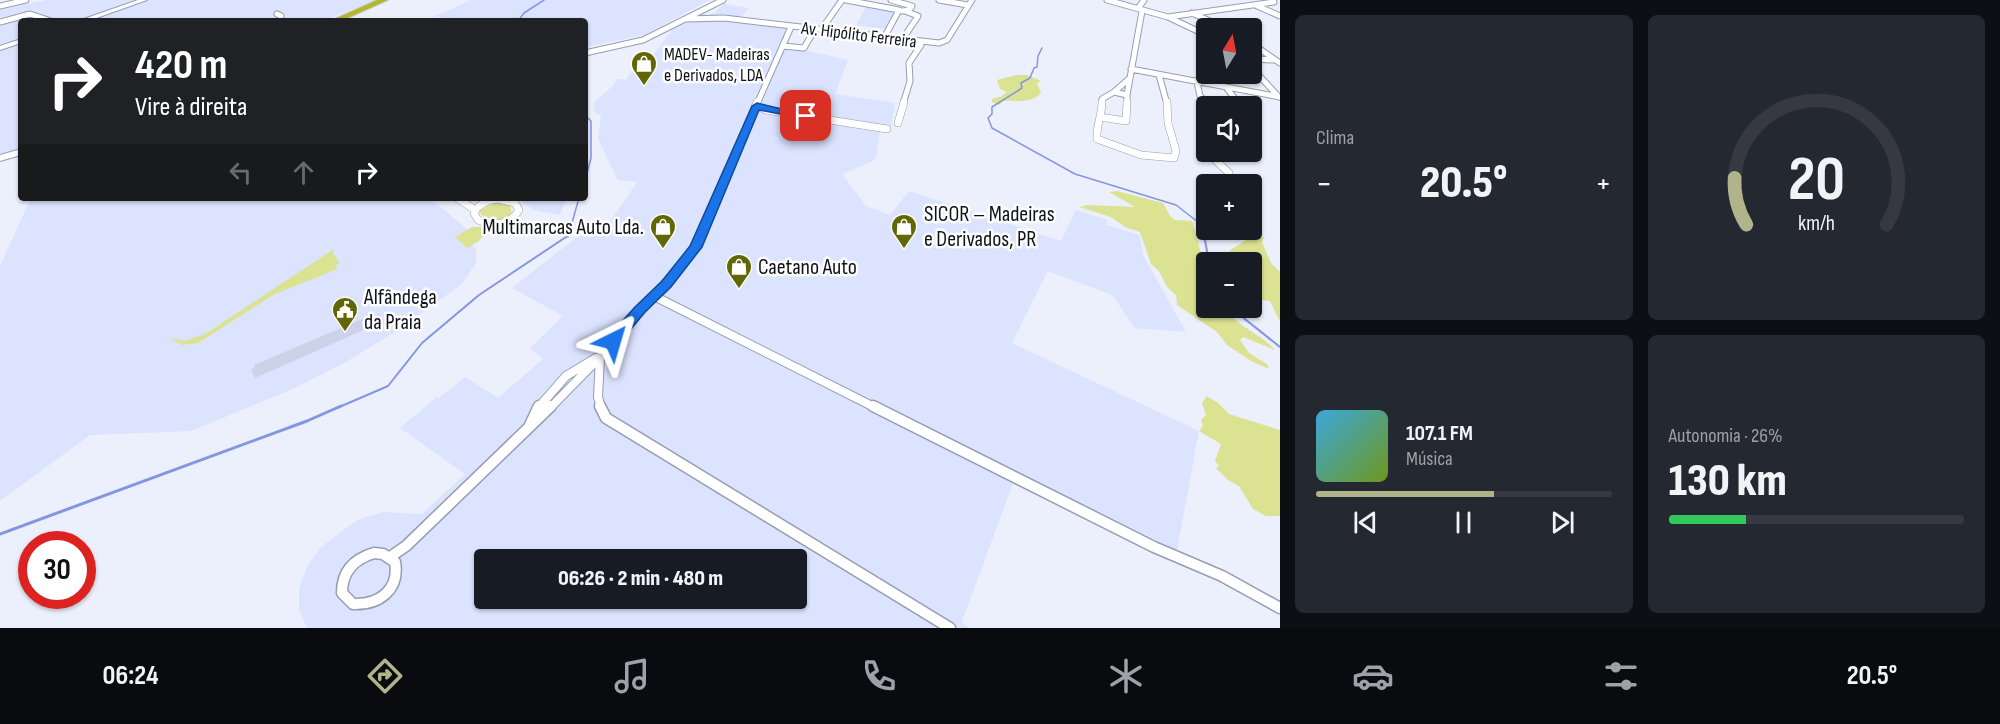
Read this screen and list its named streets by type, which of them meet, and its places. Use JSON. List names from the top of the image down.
{
  "streets": {
    "street": ["Av. Hipólito Ferreira"]
  },
  "places": {
    "shop": [
      "MADEV- Madeiras e Derivados, LDA",
      "Multimarcas Auto Lda.",
      "SICOR – Madeiras e Derivados, PR",
      "Caetano Auto"
    ],
    "public building": ["Alfândega da Praia"]
  },
  "north": "top",
  "page": {
    "tile": [
      "Clima",
      ["Autonomia · 26%", "130 km"]
    ],
    "map_buttons": ["+", "−"],
    "turn": ["420 m", "Vire à direita"],
    "heat": ["−", "20.5°", "+"],
    "song": ["107.1 FM", "Música"],
    "limit": "30",
    "trip": "06:26 · 2 min · 480 m",
    "tabs": ["06:24", "20.5°"],
    "gauge": ["20", "km/h"]
  }
}
